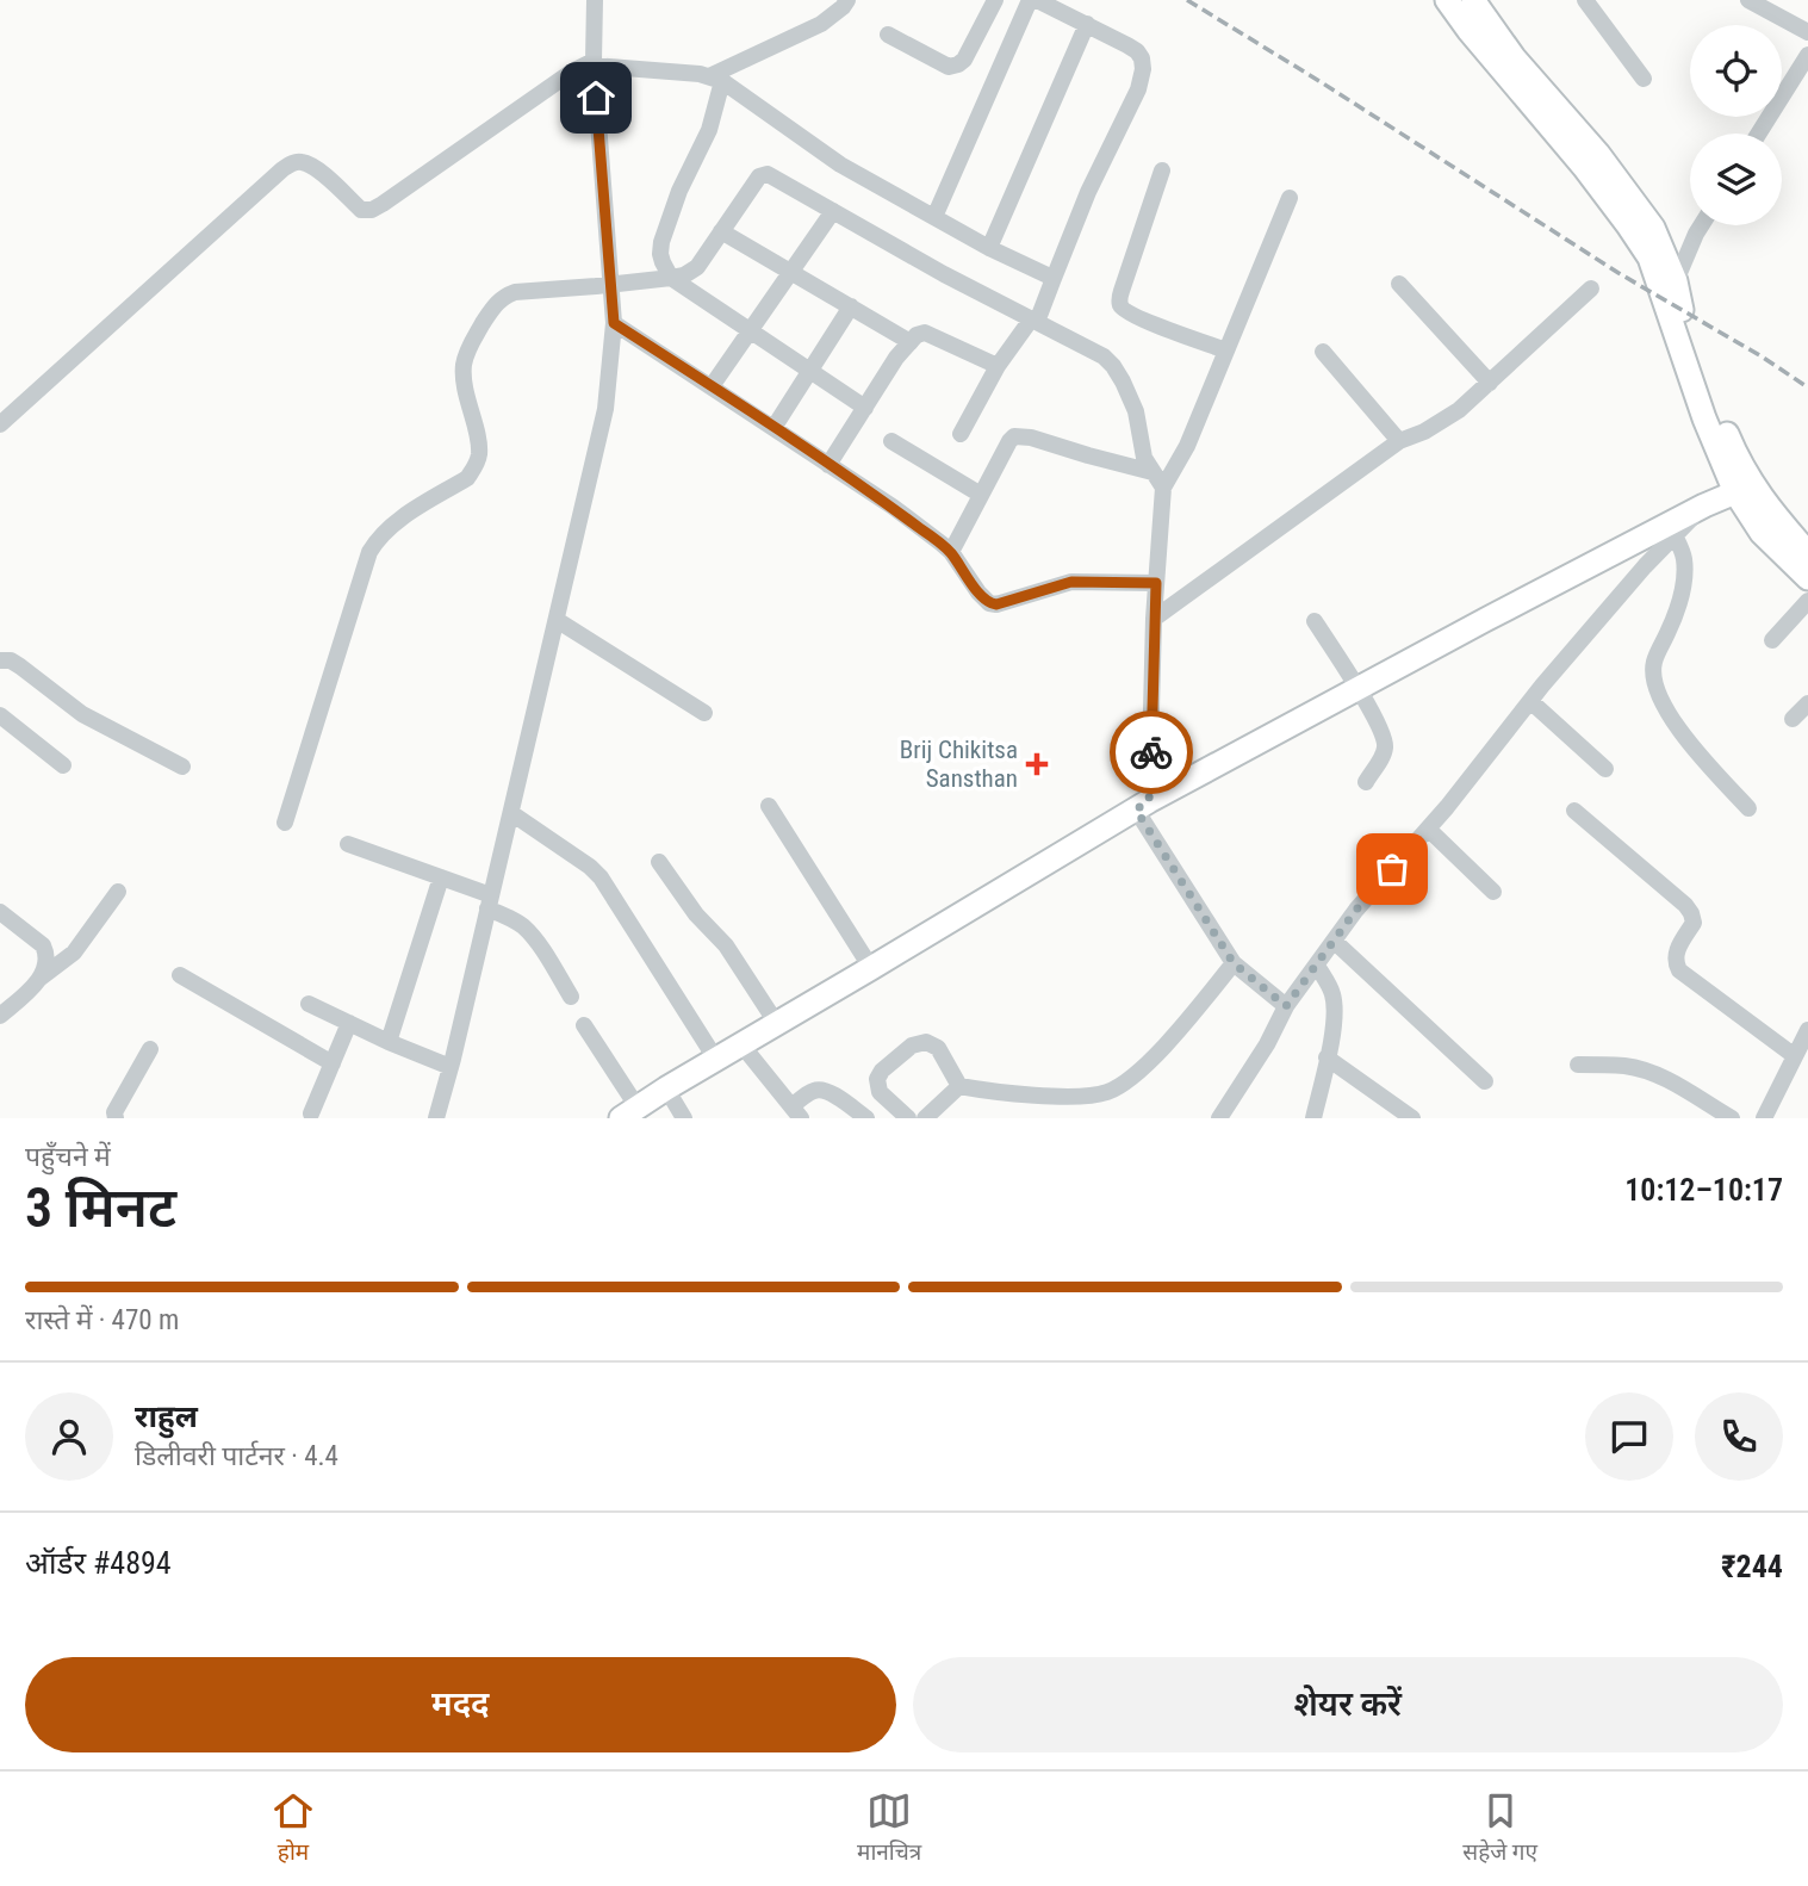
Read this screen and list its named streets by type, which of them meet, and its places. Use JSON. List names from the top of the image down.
{
  "places": {
    "health": ["Brij Chikitsa Sansthan"]
  },
  "page": {
    "heading": ["3 मिनट", "पहुँचने में", "10:12–10:17"],
    "panel": [
      "राहुल",
      "डिलीवरी पार्टनर · 4.4",
      "ऑर्डर #4894",
      "₹244"
    ],
    "bar": "रास्ते में · 470 m",
    "buttons": ["मदद", "शेयर करें"],
    "tabs": ["होम", "मानचित्र", "सहेजे गए"]
  }
}
